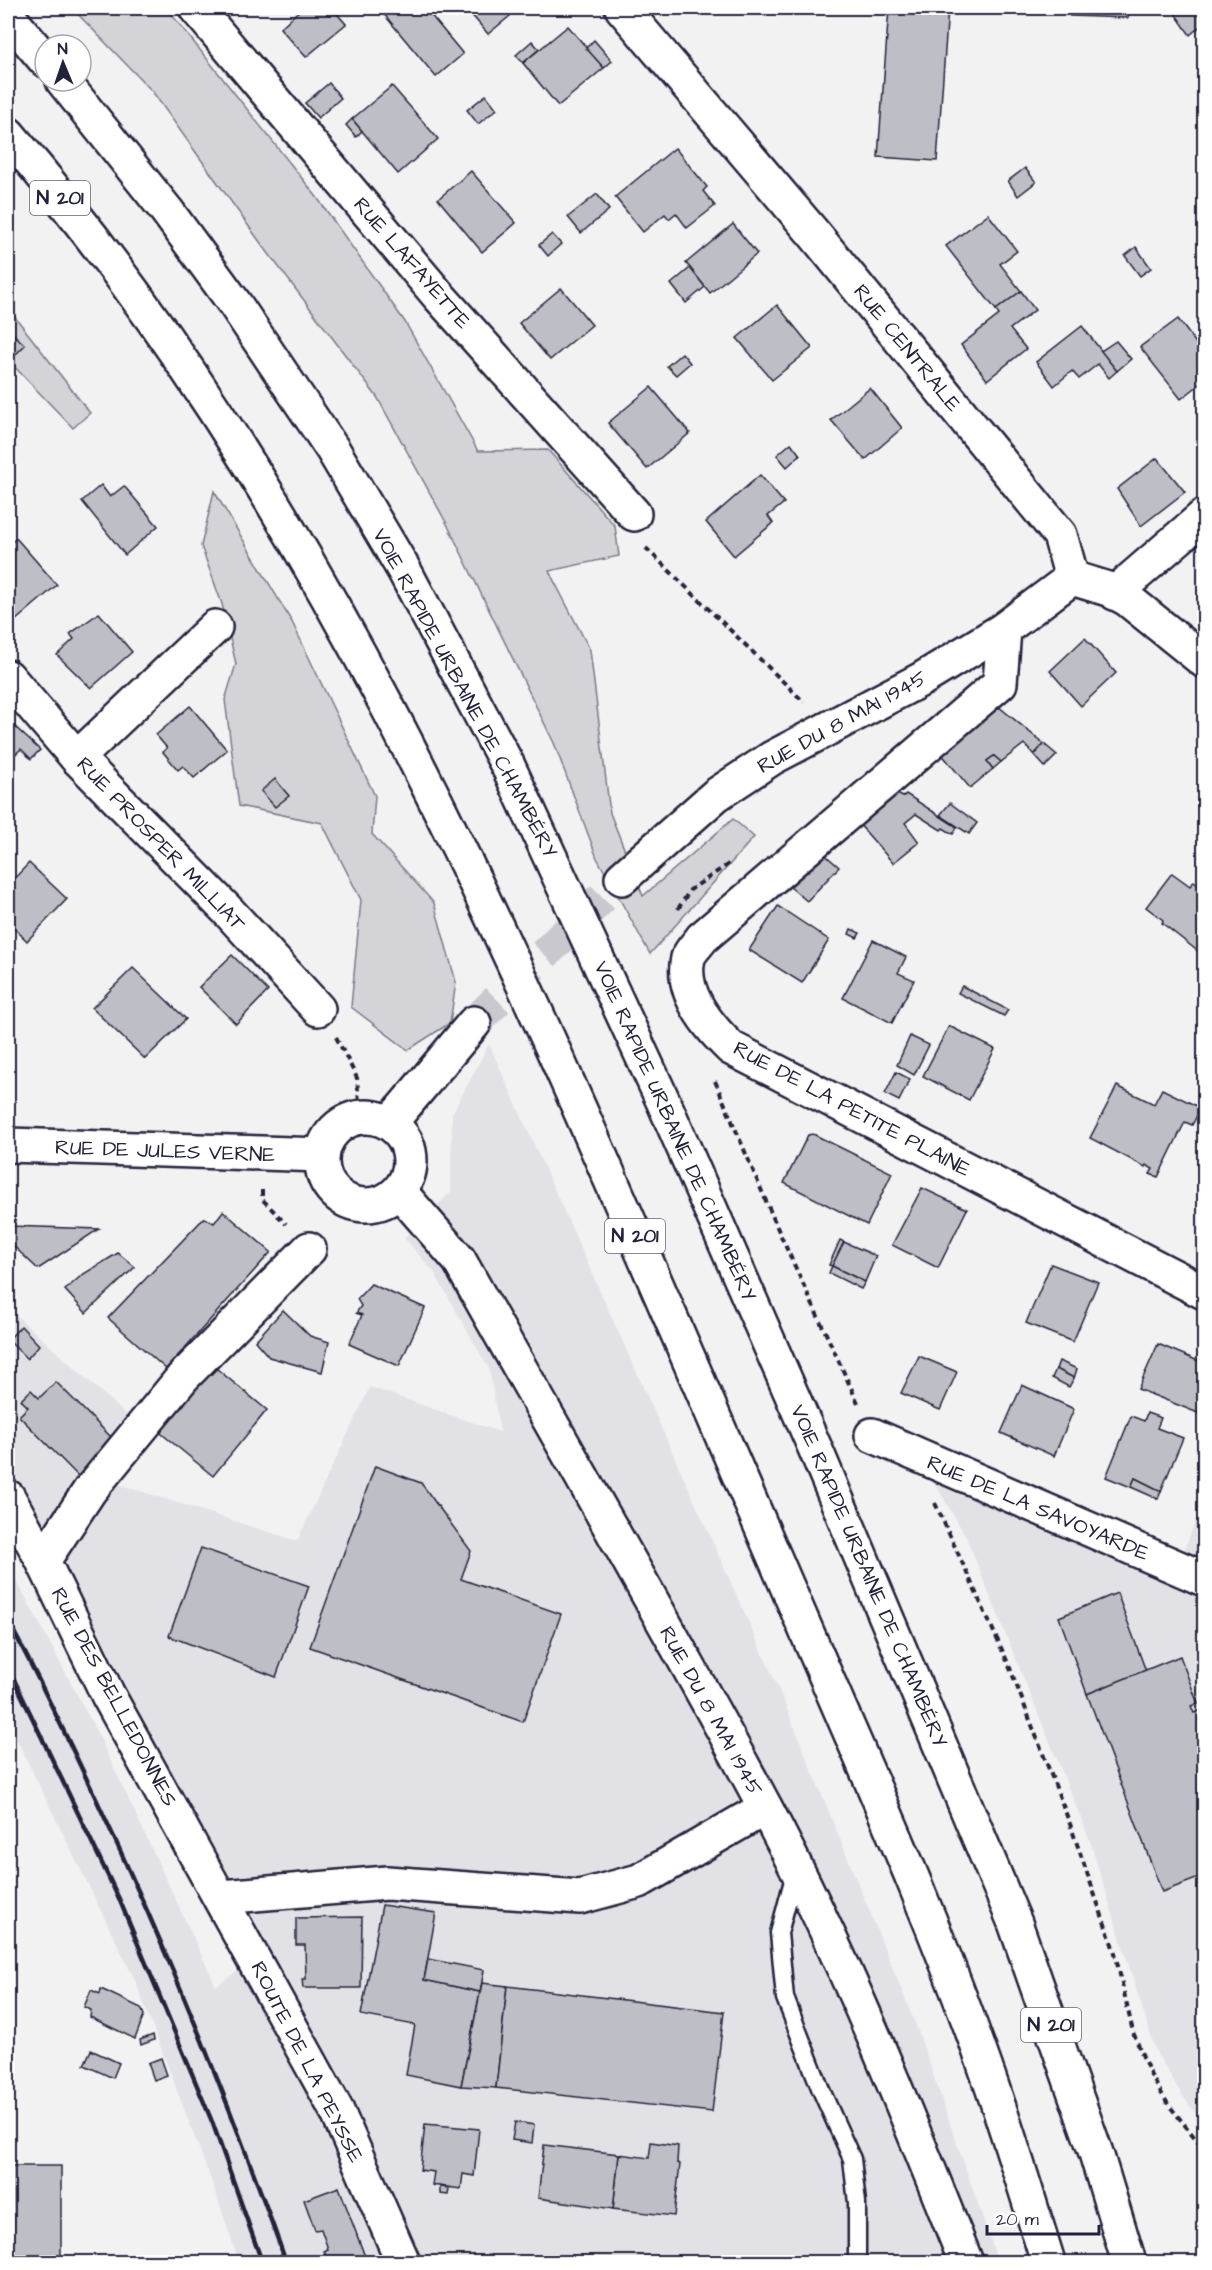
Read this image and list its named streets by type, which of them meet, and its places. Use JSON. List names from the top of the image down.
{
  "streets": {
    "main road": [
      "N 201",
      "RUE LAFAYETTE",
      "RUE CENTRALE",
      "VOIE RAPIDE URBAINE DE CHAMBÉRY",
      "RUE DU 8 MAI 1945",
      "RUE PROSPER MILLIAT",
      "RUE DE LA PETITE PLAINE",
      "RUE DE JULES VERNE",
      "RUE DE LA SAVOYARDE",
      "RUE DES BELLEDONNES",
      "ROUTE DE LA PEYSSE"
    ]
  },
  "crossings": [
    ["RUE CENTRALE", "RUE DU 8 MAI 1945"],
    ["RUE DU 8 MAI 1945", "RUE DE LA PETITE PLAINE"],
    ["RUE DU 8 MAI 1945", "RUE DE JULES VERNE"],
    ["RUE DES BELLEDONNES", "ROUTE DE LA PEYSSE"]
  ],
  "scale_bar": "20 m",
  "north": "top"
}
